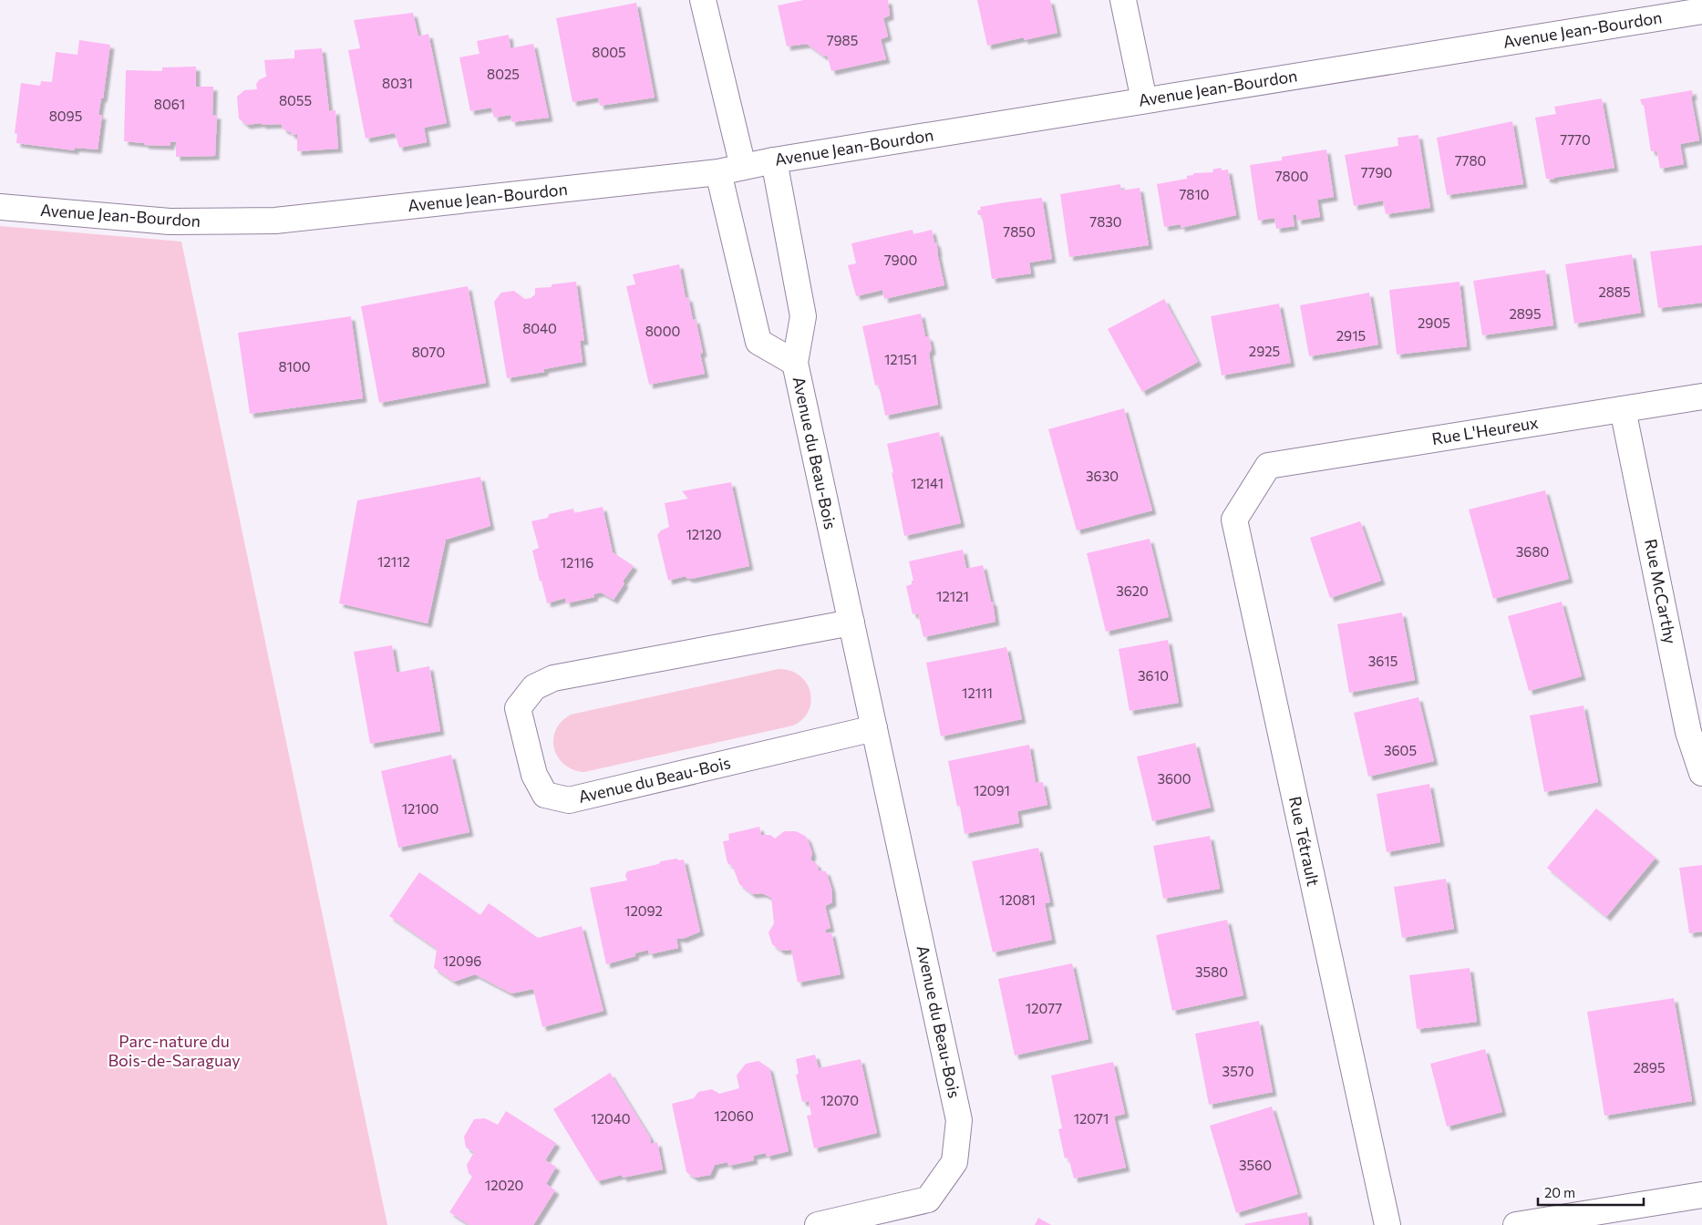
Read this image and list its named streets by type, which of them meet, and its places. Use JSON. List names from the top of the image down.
{
  "streets": {
    "street": [
      "Avenue Jean-Bourdon",
      "Rue L'Heureux",
      "Avenue du Beau-Bois",
      "Rue McCarthy",
      "Rue Tétrault"
    ]
  },
  "crossings": [
    ["Avenue Jean-Bourdon", "Avenue du Beau-Bois"],
    ["Rue L'Heureux", "Rue McCarthy"],
    ["Rue L'Heureux", "Rue Tétrault"]
  ],
  "parks": ["Parc-nature du Bois-de-Saraguay"],
  "house_numbers": [
    "7985",
    "8005",
    "8025",
    "8031",
    "8055",
    "8061",
    "8095",
    "7770",
    "7780",
    "7790",
    "7800",
    "7810",
    "7830",
    "7850",
    "7900",
    "2885",
    "2895",
    "2905",
    "8040",
    "8000",
    "2915",
    "2925",
    "8070",
    "12151",
    "8100",
    "3630",
    "12141",
    "12120",
    "3680",
    "12112",
    "12116",
    "3620",
    "12121",
    "3615",
    "3610",
    "12111",
    "3605",
    "3600",
    "12091",
    "12100",
    "12081",
    "12092",
    "12096",
    "3580",
    "12077",
    "2895",
    "3570",
    "12070",
    "12060",
    "12040",
    "12071",
    "3560",
    "12020"
  ],
  "scale_bar": "20 m"
}
